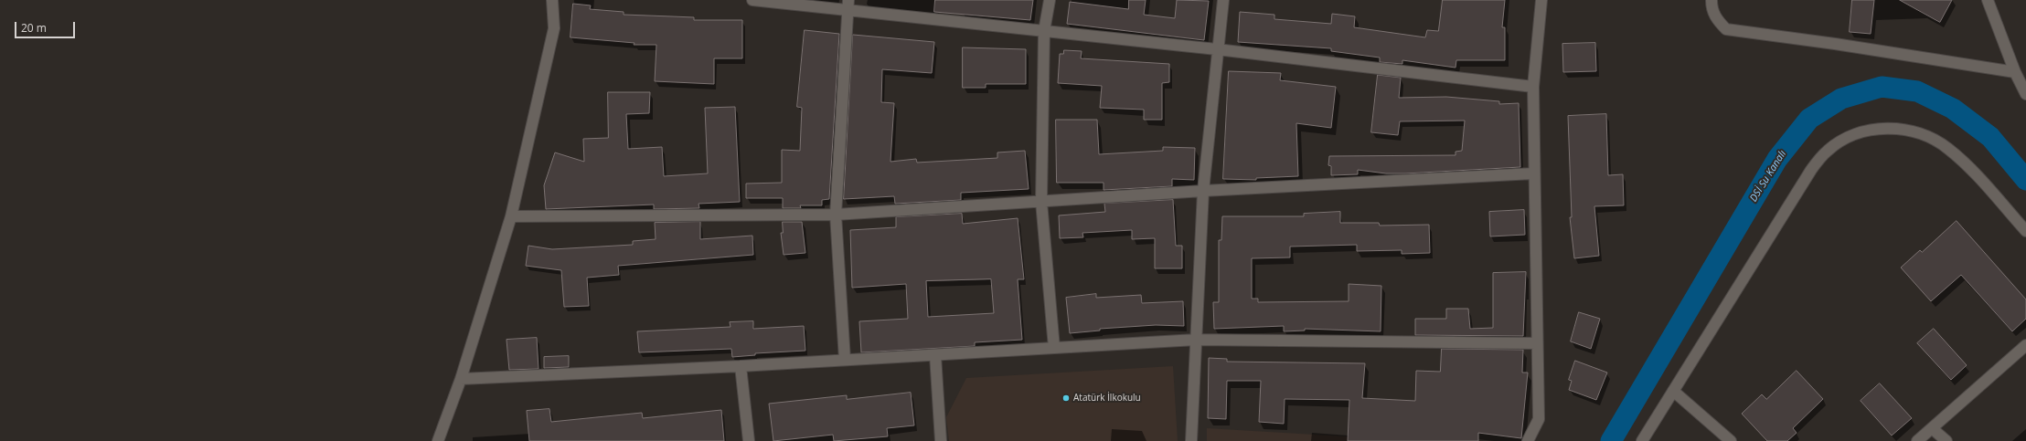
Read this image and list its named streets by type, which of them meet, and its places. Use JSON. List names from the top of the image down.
{
  "water": ["DSİ Su Kanalı"],
  "places": ["Atatürk İlkokulu"],
  "scale_bar": "20 m"
}
